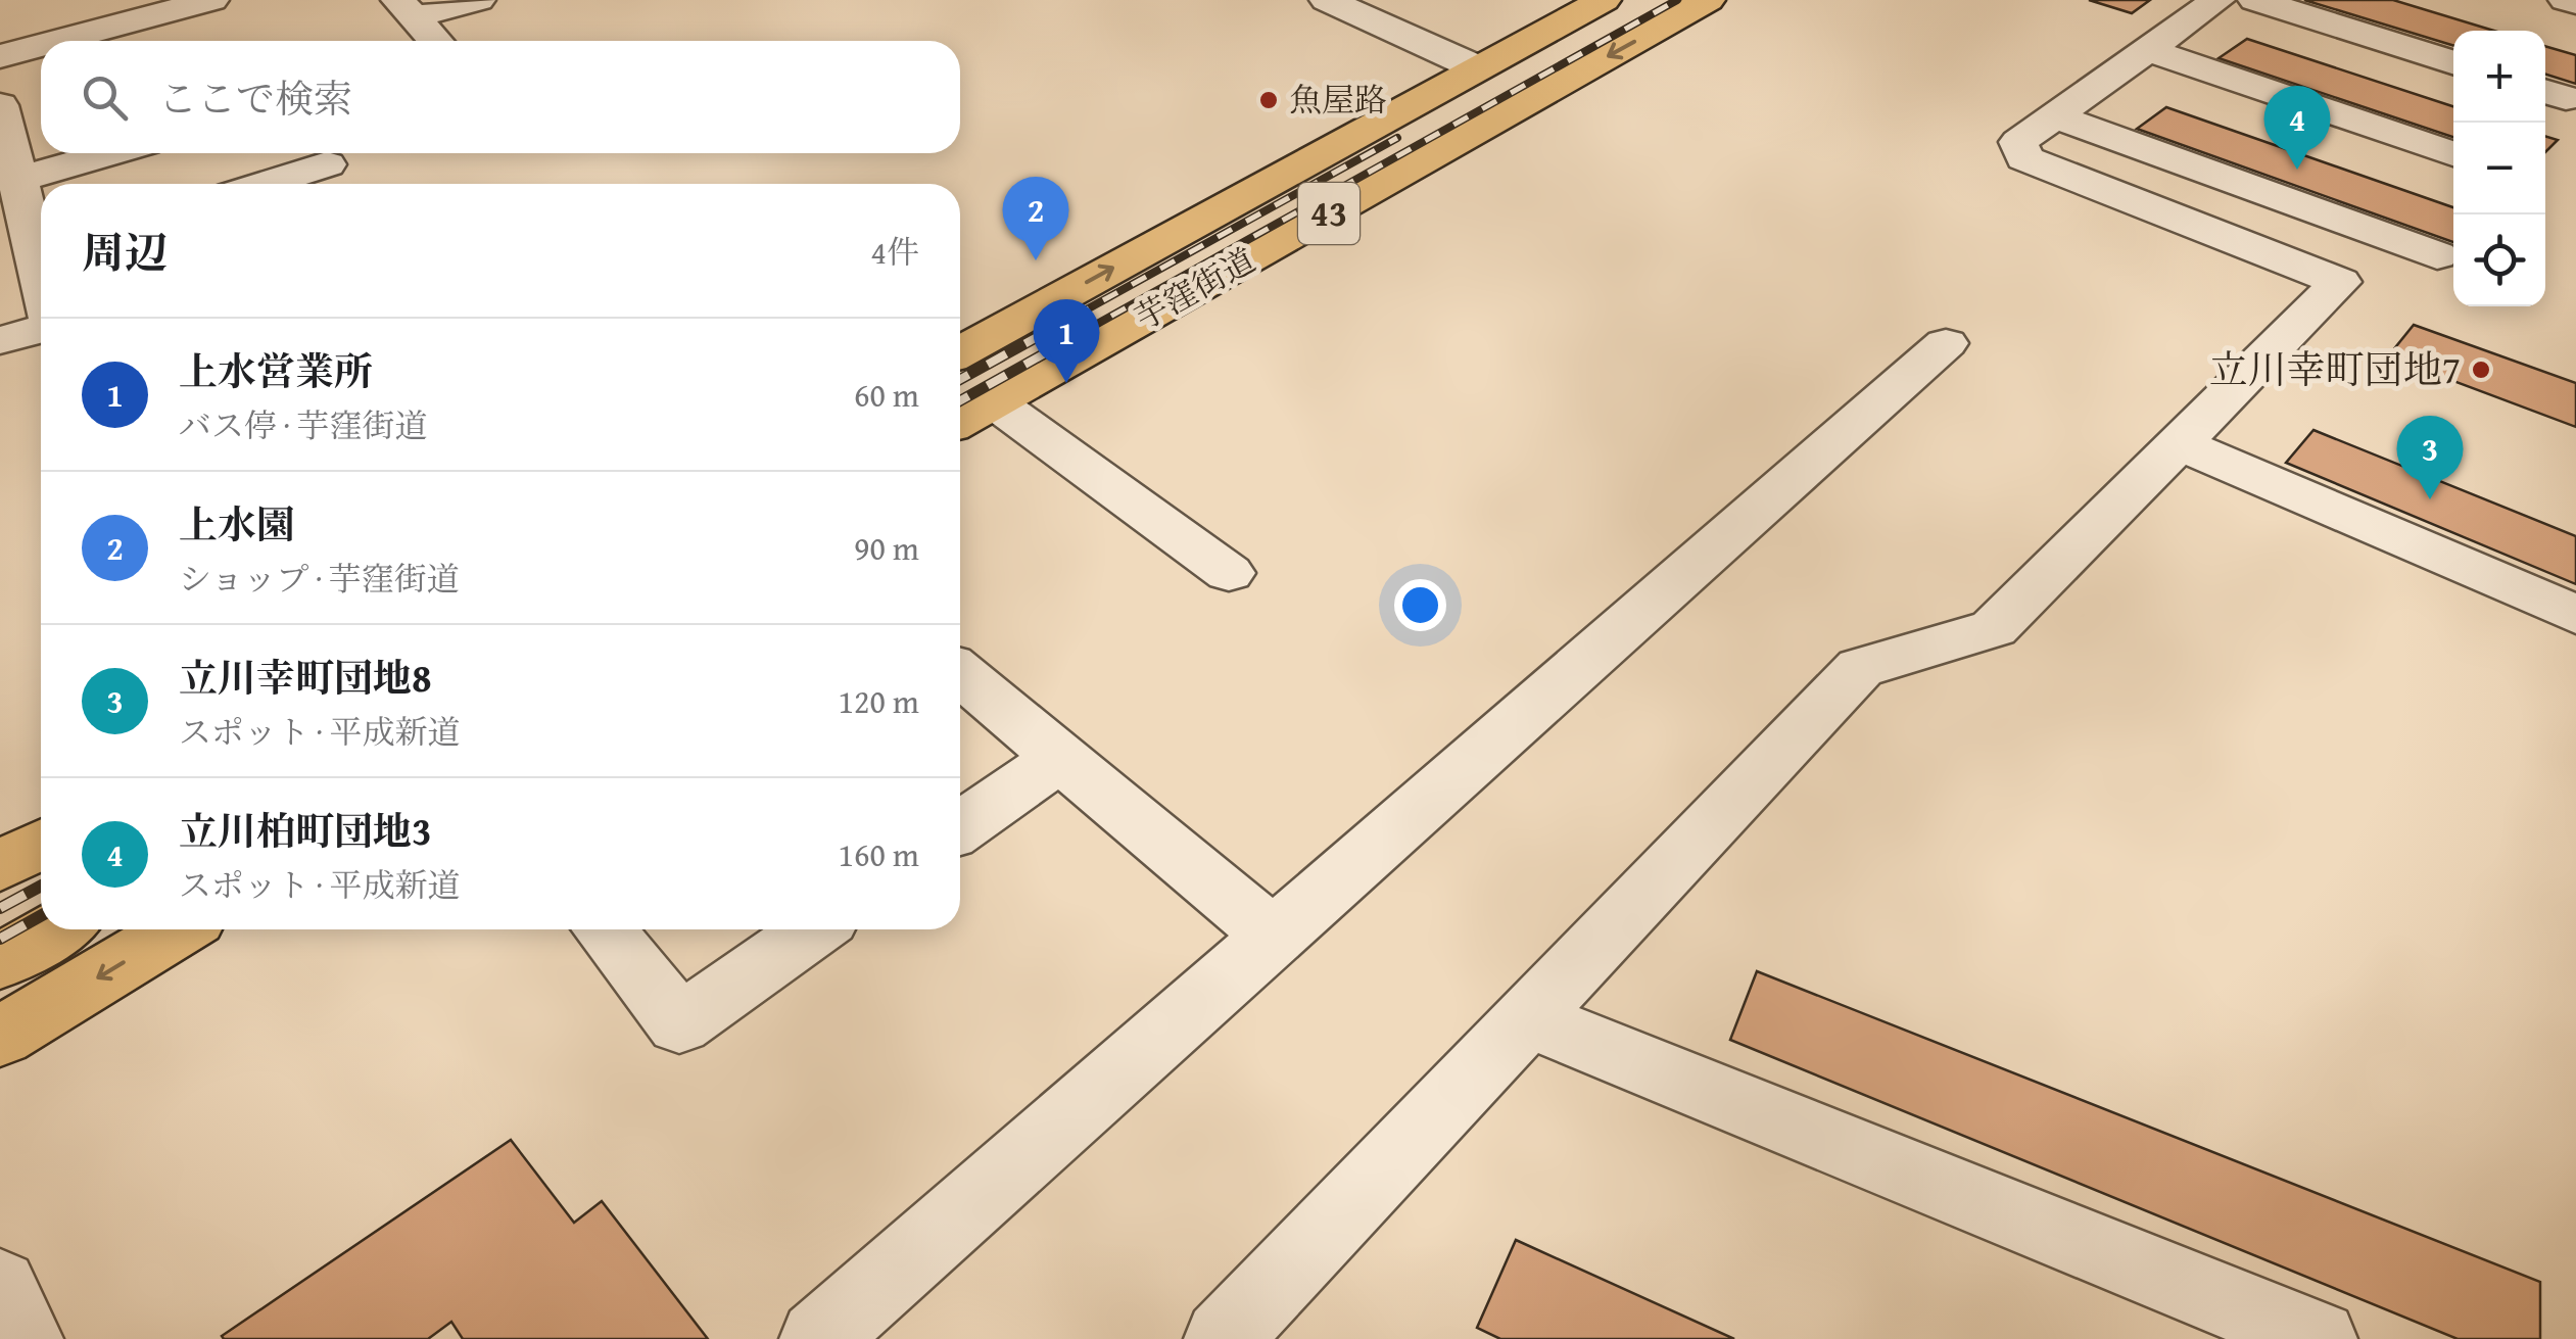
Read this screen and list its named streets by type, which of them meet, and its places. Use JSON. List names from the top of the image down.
{
  "streets": {
    "main road": ["43", "芋窪街道"]
  },
  "places": ["魚屋路", "立川幸町団地7"],
  "page": {
    "map_buttons": ["+", "−"],
    "search": "ここで検索",
    "pins": [
      "4",
      "2",
      "1",
      "3"
    ],
    "heading": ["周辺", "4件"],
    "list": [
      {
        "mark": "1",
        "name": "上水営業所",
        "note": "バス停 · 芋窪街道",
        "value": "60 m"
      },
      {
        "mark": "2",
        "name": "上水園",
        "note": "ショップ · 芋窪街道",
        "value": "90 m"
      },
      {
        "mark": "3",
        "name": "立川幸町団地8",
        "note": "スポット · 平成新道",
        "value": "120 m"
      },
      {
        "mark": "4",
        "name": "立川柏町団地3",
        "note": "スポット · 平成新道",
        "value": "160 m"
      }
    ]
  }
}
